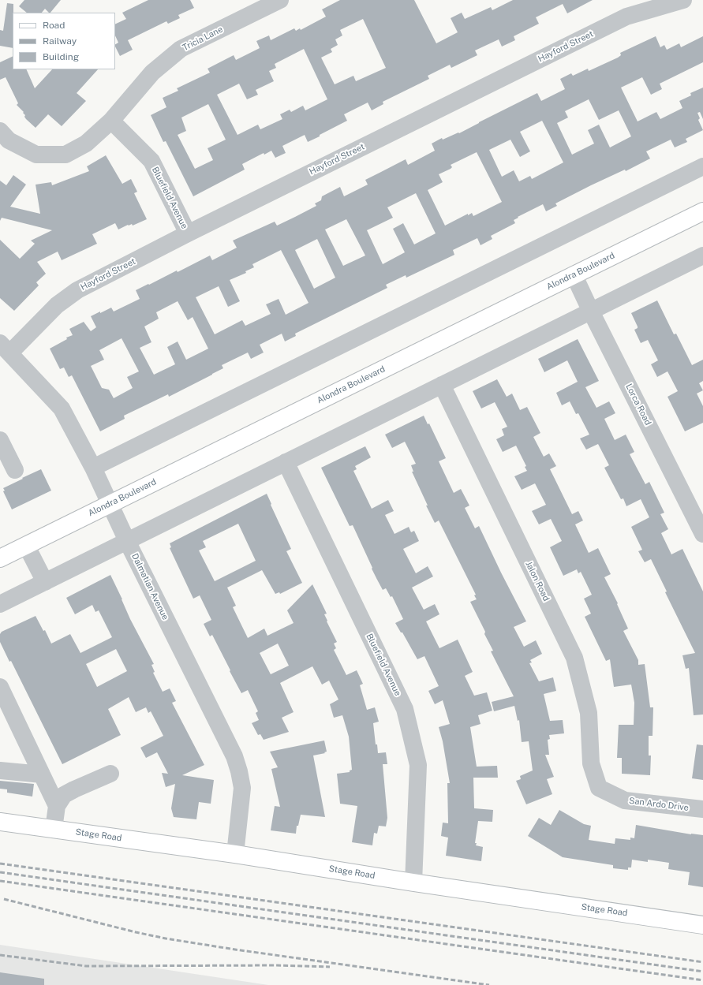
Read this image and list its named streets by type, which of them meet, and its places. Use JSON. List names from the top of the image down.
{
  "streets": {
    "main road": ["Alondra Boulevard", "Stage Road"],
    "street": [
      "Tricia Lane",
      "Hayford Street",
      "Bluefield Avenue",
      "Lorca Road",
      "Jalon Road",
      "Dalmatian Avenue",
      "San Ardo Drive"
    ]
  },
  "crossings": [
    ["Tricia Lane", "Bluefield Avenue"],
    ["Hayford Street", "Bluefield Avenue"],
    ["Hayford Street", "Dalmatian Avenue"],
    ["Bluefield Avenue", "Stage Road"],
    ["Alondra Boulevard", "Lorca Road"],
    ["Alondra Boulevard", "Dalmatian Avenue"],
    ["Jalon Road", "San Ardo Drive"],
    ["Dalmatian Avenue", "Stage Road"]
  ],
  "legend": ["Road", "Railway", "Building"]
}
